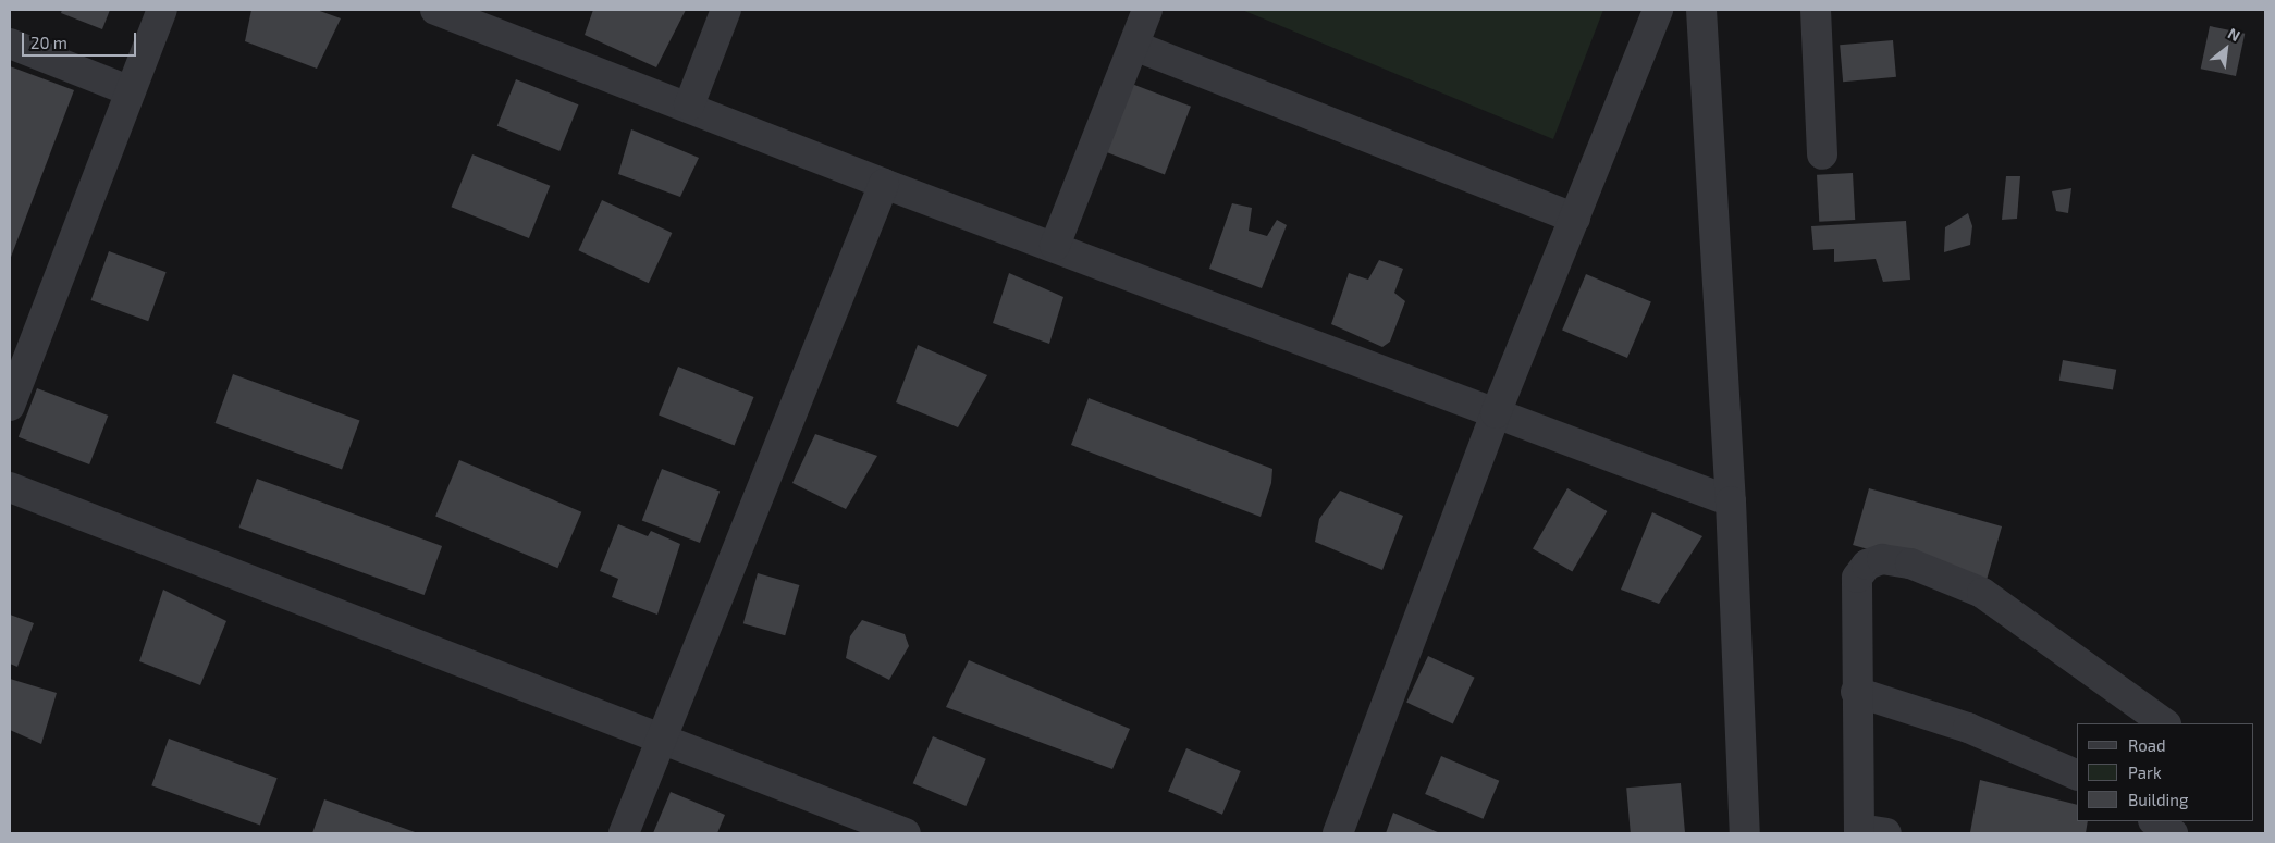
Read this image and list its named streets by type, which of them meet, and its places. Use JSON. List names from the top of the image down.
{
  "legend": ["Road", "Park", "Building"],
  "scale_bar": "20 m",
  "north": "top right"
}
